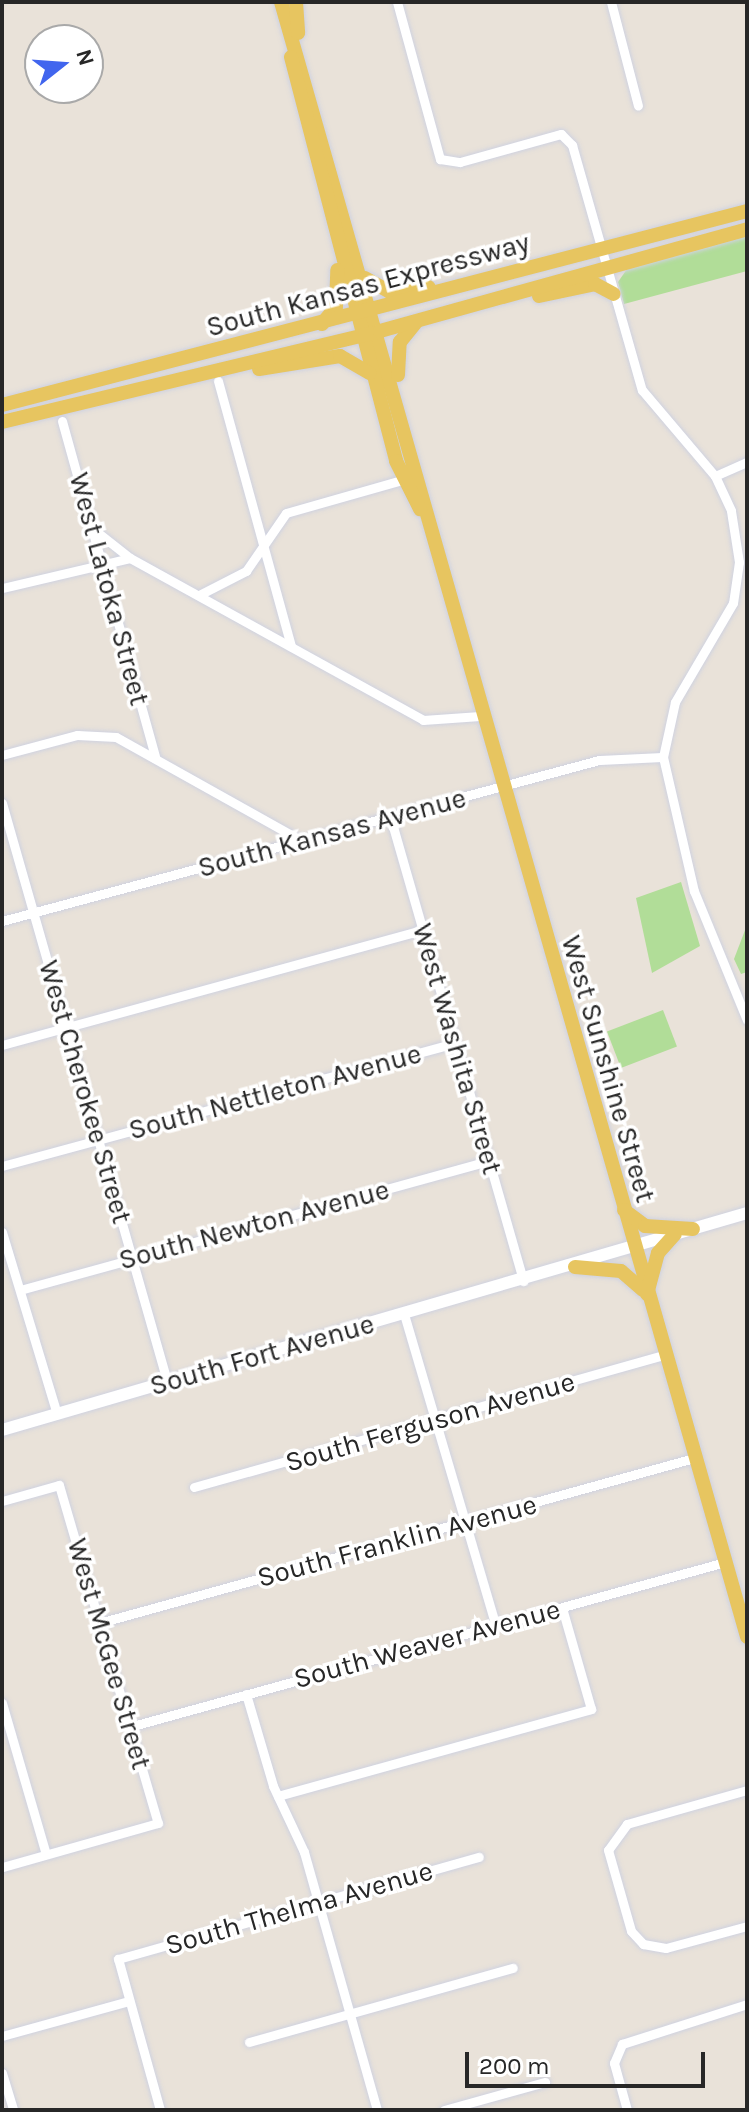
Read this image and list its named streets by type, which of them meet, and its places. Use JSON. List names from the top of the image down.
{
  "streets": {
    "main road": ["South Kansas Expressway", "West Sunshine Street"],
    "street": [
      "West Latoka Street",
      "South Kansas Avenue",
      "West Washita Street",
      "West Cherokee Street",
      "South Nettleton Avenue",
      "South Newton Avenue",
      "South Fort Avenue",
      "South Ferguson Avenue",
      "South Franklin Avenue",
      "South Weaver Avenue",
      "West McGee Street",
      "South Thelma Avenue"
    ]
  },
  "crossings": [
    ["South Kansas Expressway", "West Sunshine Street"],
    ["South Kansas Avenue", "West Washita Street"],
    ["South Kansas Avenue", "West Sunshine Street"],
    ["South Kansas Avenue", "West Cherokee Street"],
    ["West Washita Street", "South Nettleton Avenue"],
    ["West Washita Street", "South Newton Avenue"],
    ["West Washita Street", "South Fort Avenue"],
    ["West Sunshine Street", "South Fort Avenue"],
    ["West Sunshine Street", "South Ferguson Avenue"],
    ["West Sunshine Street", "South Franklin Avenue"],
    ["West Sunshine Street", "South Weaver Avenue"],
    ["West Cherokee Street", "South Nettleton Avenue"],
    ["West Cherokee Street", "South Newton Avenue"],
    ["West Cherokee Street", "South Fort Avenue"],
    ["South Franklin Avenue", "West McGee Street"],
    ["South Weaver Avenue", "West McGee Street"]
  ],
  "scale_bar": "200 m",
  "north": "right"
}
